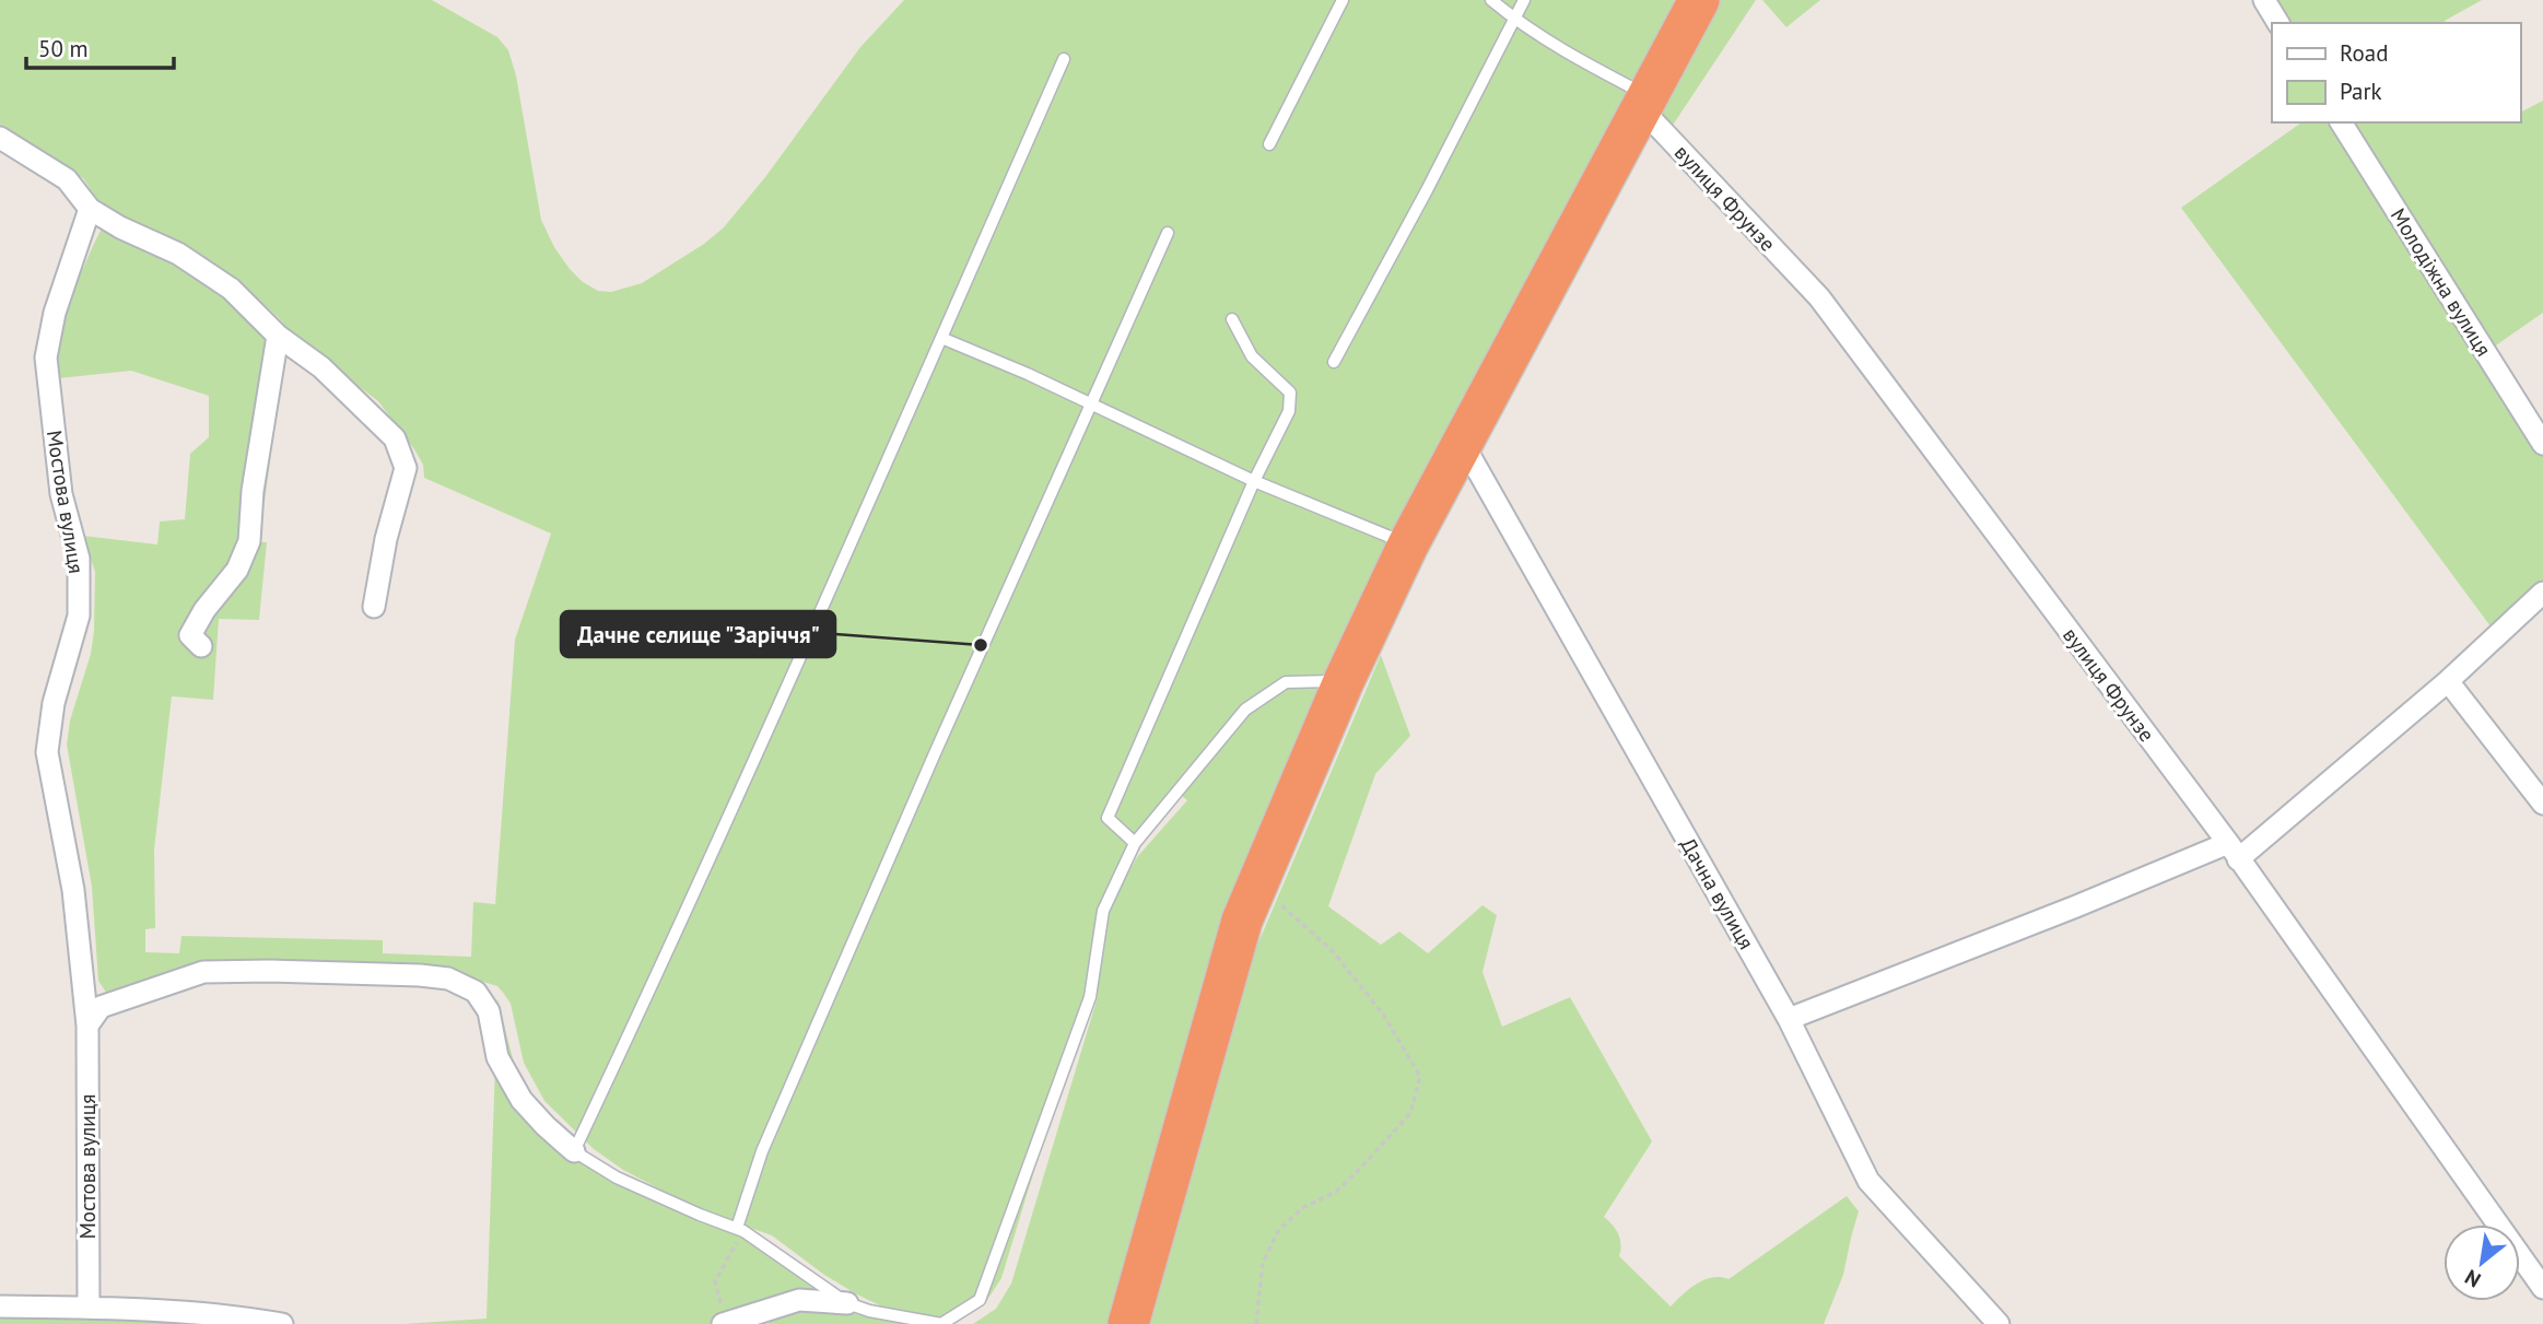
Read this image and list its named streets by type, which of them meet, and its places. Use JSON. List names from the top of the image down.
{
  "streets": {
    "street": [
      "вулиця Фрунзе",
      "Молодіжна вулиця",
      "Мостова вулиця",
      "Дачна вулиця"
    ]
  },
  "places": ["Дачне селище \"Заріччя\""],
  "legend": ["Road", "Park"],
  "scale_bar": "50 m",
  "north": "bottom left"
}
